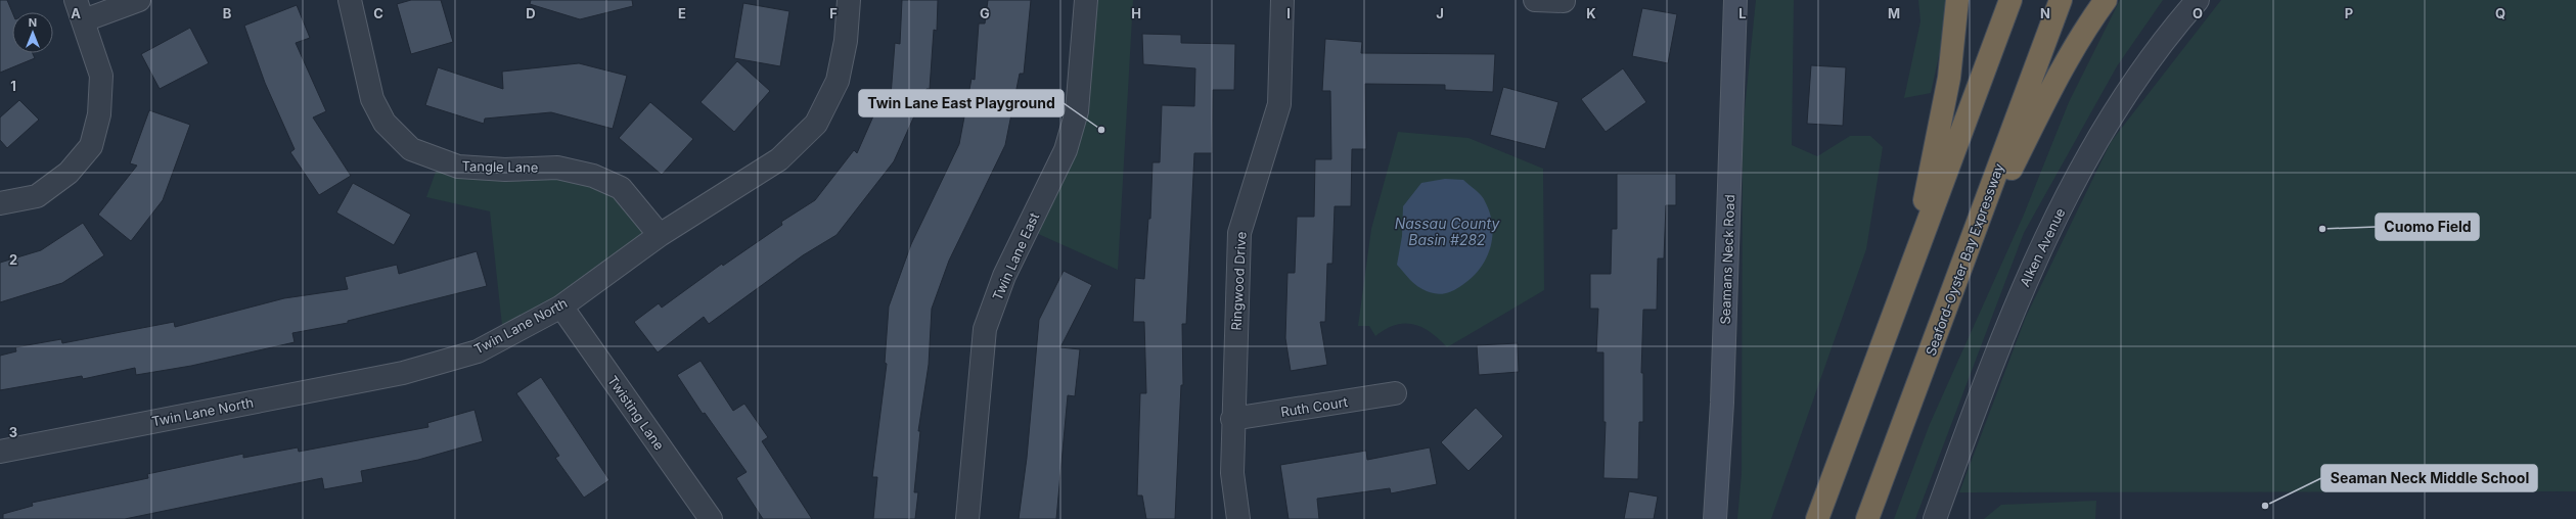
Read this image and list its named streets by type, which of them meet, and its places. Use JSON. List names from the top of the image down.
{
  "streets": {
    "highway": ["Seaford-Oyster Bay Expressway"],
    "main road": ["Seamans Neck Road"],
    "street": [
      "Tangle Lane",
      "Alken Avenue",
      "Twin Lane East",
      "Ringwood Drive",
      "Twin Lane North",
      "Ruth Court",
      "Twisting Lane"
    ]
  },
  "crossings": [
    ["Tangle Lane", "Twin Lane North"],
    ["Ringwood Drive", "Ruth Court"],
    ["Twin Lane North", "Twisting Lane"]
  ],
  "water": ["Nassau County Basin #282"],
  "places": ["Twin Lane East Playground", "Cuomo Field", "Seaman Neck Middle School"],
  "north": "top",
  "grid": {
    "columns": [
      "A",
      "B",
      "C",
      "D",
      "E",
      "F",
      "G",
      "H",
      "I",
      "J",
      "K",
      "L",
      "M",
      "N",
      "O",
      "P",
      "Q"
    ],
    "rows": ["1", "2", "3"]
  }
}
